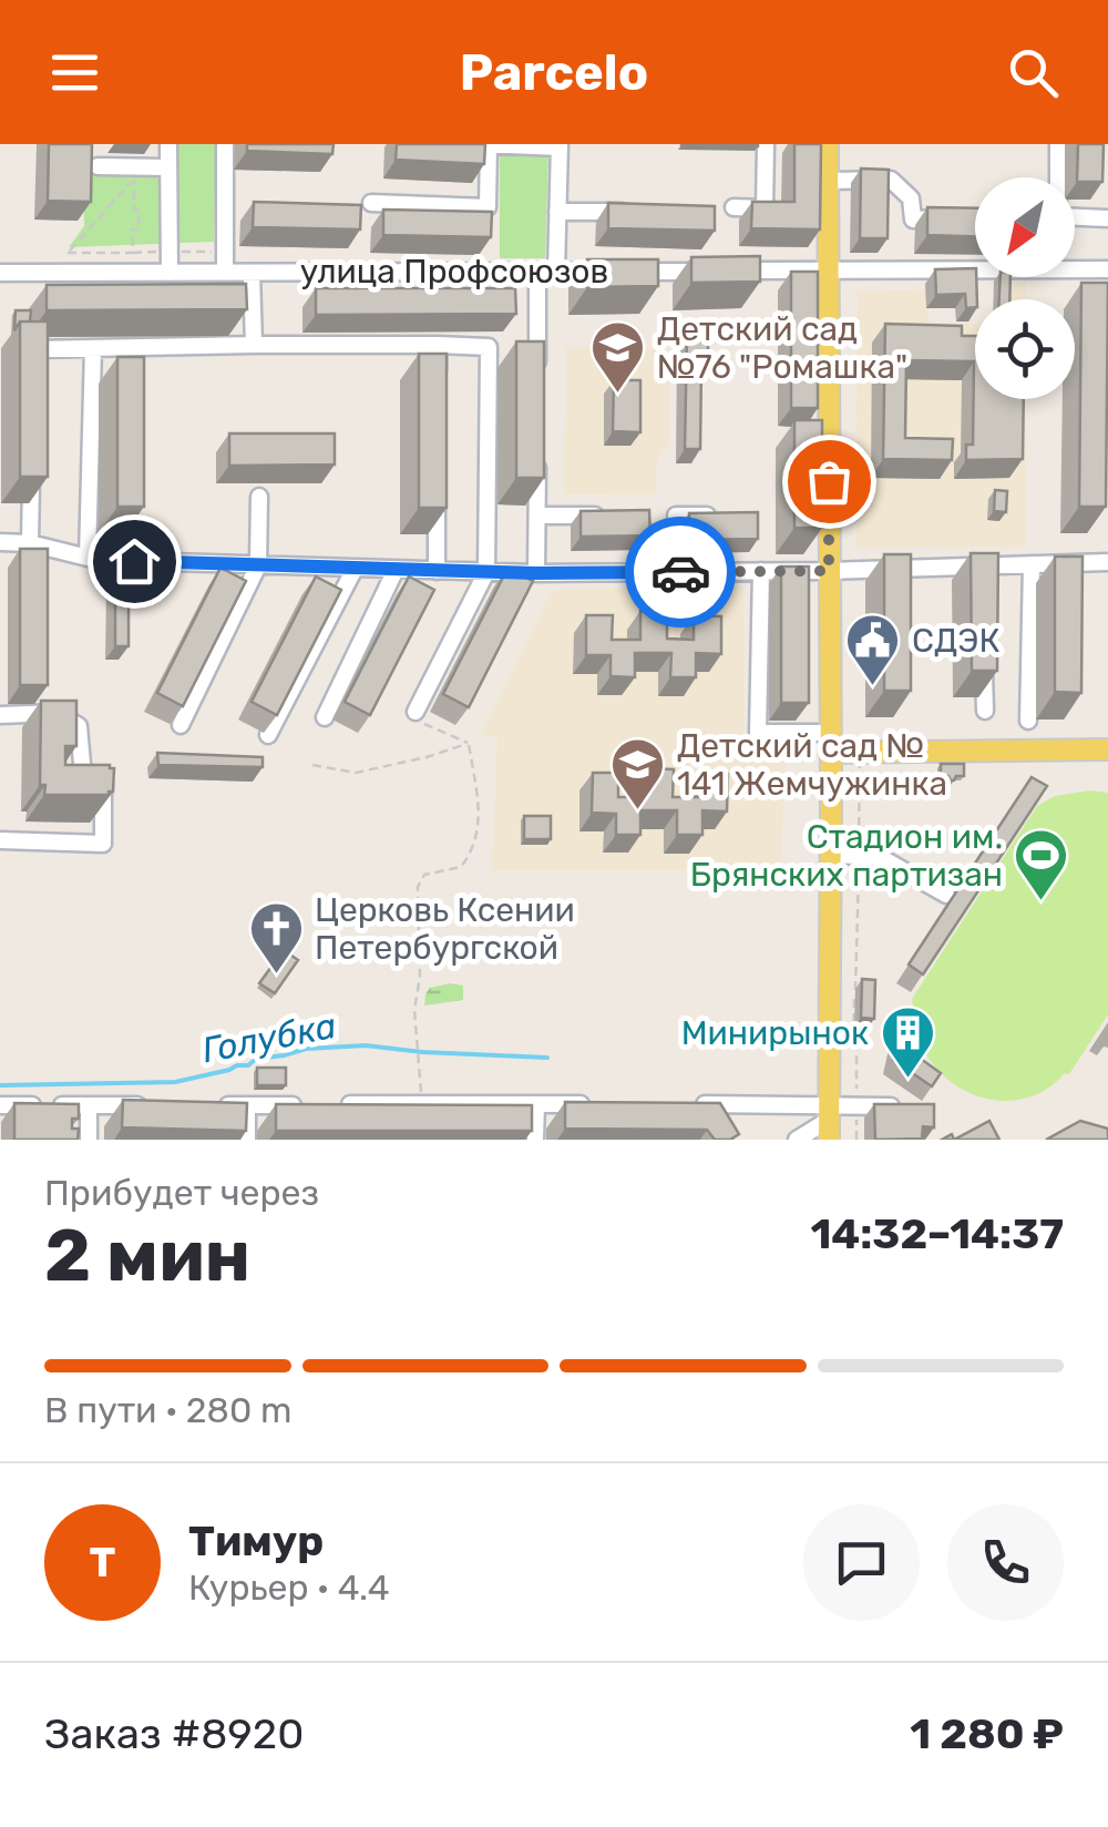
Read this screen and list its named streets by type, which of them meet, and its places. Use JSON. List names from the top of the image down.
{
  "streets": {
    "street": ["улица Профсоюзов"]
  },
  "water": ["Голубка"],
  "places": {
    "school or university": ["Детский сад №76 \"Ромашка\"", "Детский сад № 141 Жемчужинка"],
    "public building": ["СДЭК"],
    "sports": ["Стадион им. Брянских партизан"],
    "church": ["Церковь Ксении Петербургской"],
    "building": ["Минирынок"]
  },
  "north": "bottom left",
  "page": {
    "header": "Parcelo",
    "heading": ["2 мин", "Прибудет через", "14:32–14:37"],
    "panel": [
      "Тимур",
      "Курьер · 4.4",
      "Заказ #8920",
      "1 280 ₽"
    ],
    "bar": "В пути · 280 m",
    "round": "Т"
  }
}
